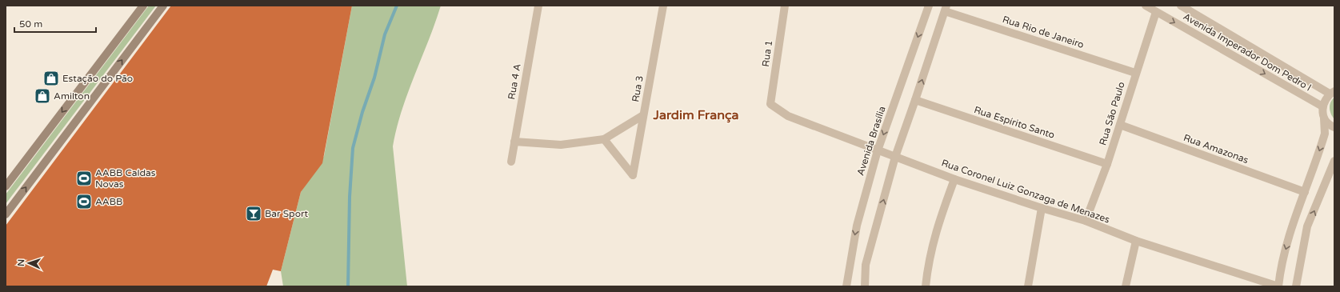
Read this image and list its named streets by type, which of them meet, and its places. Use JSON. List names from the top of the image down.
{
  "streets": {
    "street": [
      "Rua Rio de Janeiro",
      "Avenida Imperador Dom Pedro l",
      "Rua 1",
      "Rua 4 A",
      "Rua 3",
      "Rua São Paulo",
      "Rua Espírito Santo",
      "Avenida Brasília",
      "Rua Amazonas",
      "Rua Coronel Luiz Gonzaga de Menazes"
    ]
  },
  "crossings": [
    ["Rua Rio de Janeiro", "Rua São Paulo"],
    ["Avenida Imperador Dom Pedro l", "Rua São Paulo"],
    ["Rua 1", "Rua Coronel Luiz Gonzaga de Menazes"],
    ["Rua São Paulo", "Rua Espírito Santo"],
    ["Rua São Paulo", "Rua Amazonas"],
    ["Rua São Paulo", "Rua Coronel Luiz Gonzaga de Menazes"],
    ["Avenida Brasília", "Rua Coronel Luiz Gonzaga de Menazes"]
  ],
  "districts": ["Jardim França"],
  "places": {
    "shop": ["Estação do Pão", "Amilton"],
    "sports": ["AABB Caldas Novas", "AABB"],
    "bar": ["Bar Sport"]
  },
  "scale_bar": "50 m",
  "north": "left"
}
